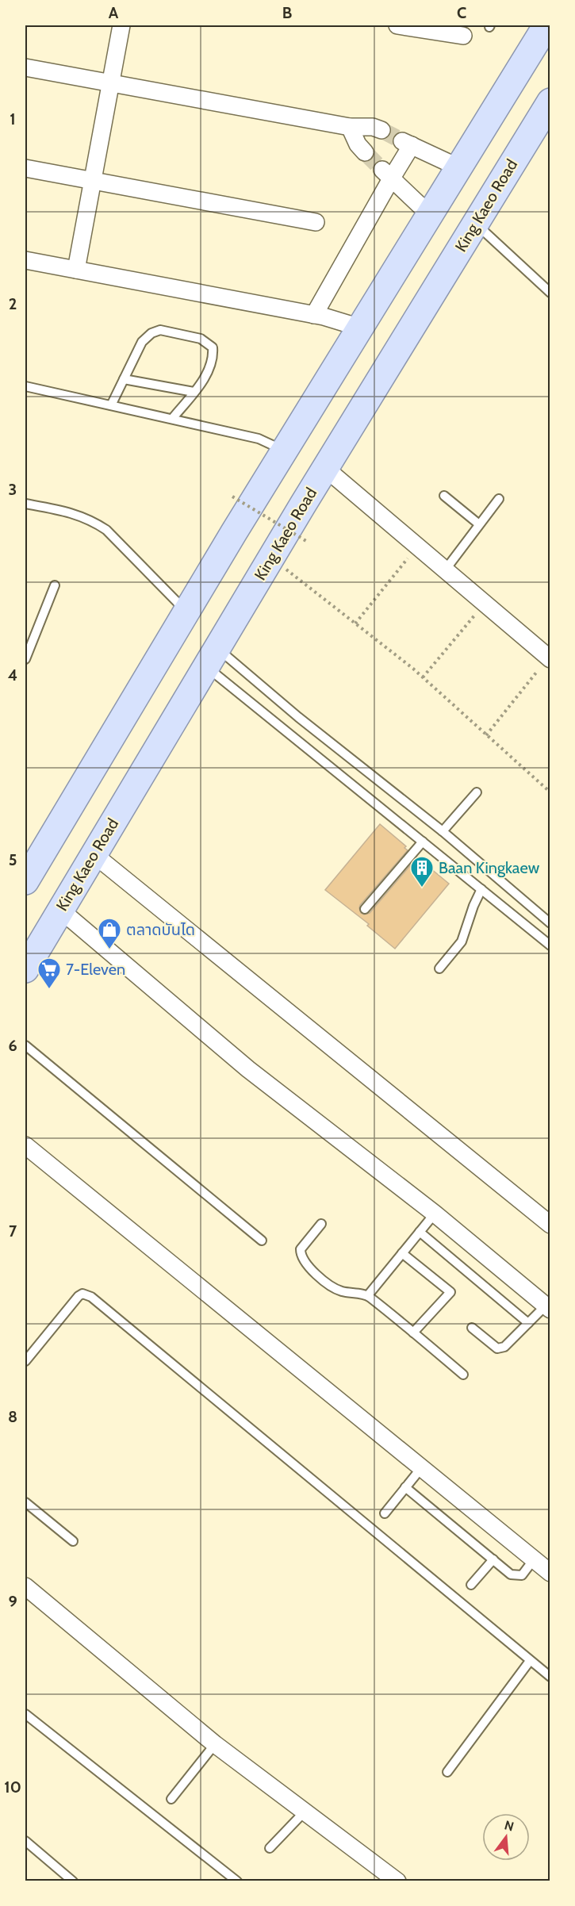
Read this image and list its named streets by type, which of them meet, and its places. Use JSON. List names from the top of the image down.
{
  "streets": {
    "main road": ["King Kaeo Road"]
  },
  "places": {
    "building": ["Baan Kingkaew"],
    "shop": ["ตลาดบันได"],
    "supermarket": ["7-Eleven"]
  },
  "north": "top",
  "grid": {
    "columns": ["A", "B", "C"],
    "rows": [
      "1",
      "2",
      "3",
      "4",
      "5",
      "6",
      "7",
      "8",
      "9",
      "10"
    ]
  }
}
